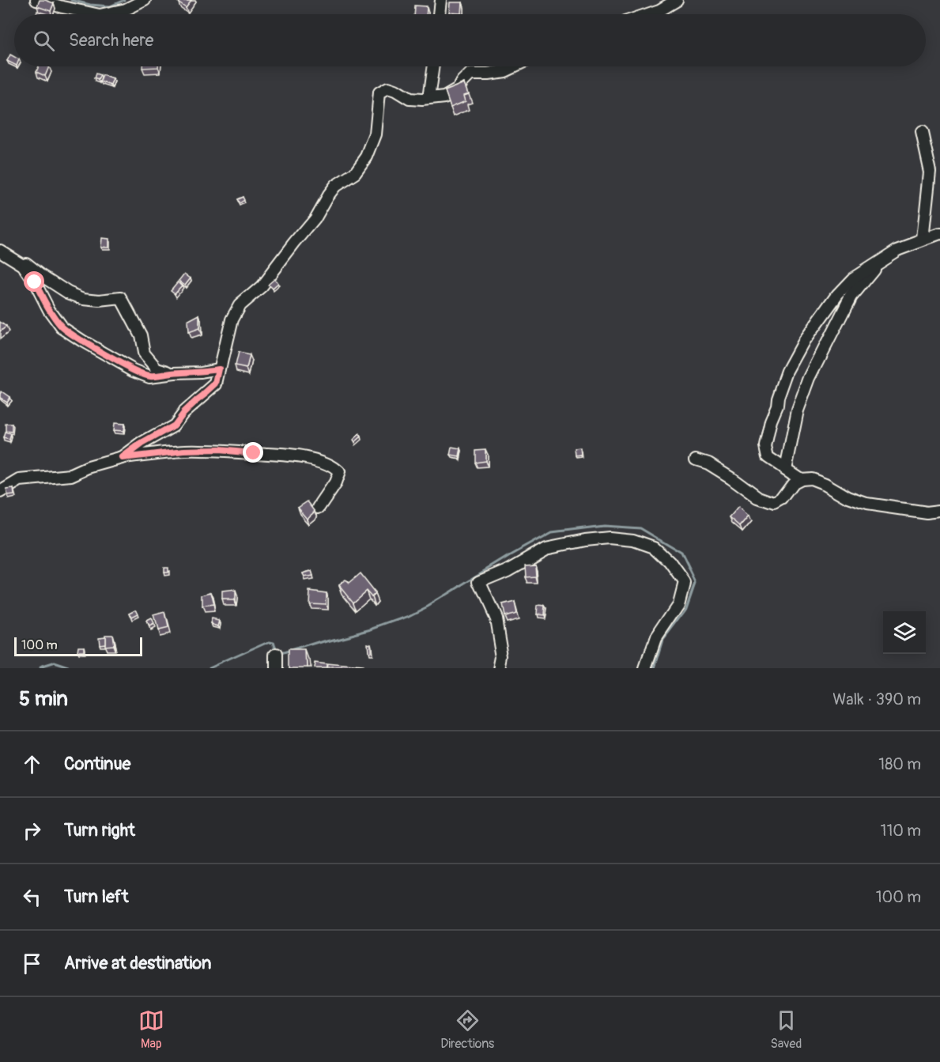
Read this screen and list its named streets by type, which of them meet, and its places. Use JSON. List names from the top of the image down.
{
  "scale_bar": "100 m",
  "page": {
    "search": "Search here",
    "scale": "100 m",
    "heading": ["5 min", "Walk · 390 m"],
    "list": [
      ["Continue", "180 m"],
      ["Turn right", "110 m"],
      ["Turn left", "100 m"],
      "Arrive at destination"
    ],
    "nav": ["Map", "Directions", "Saved"]
  }
}
